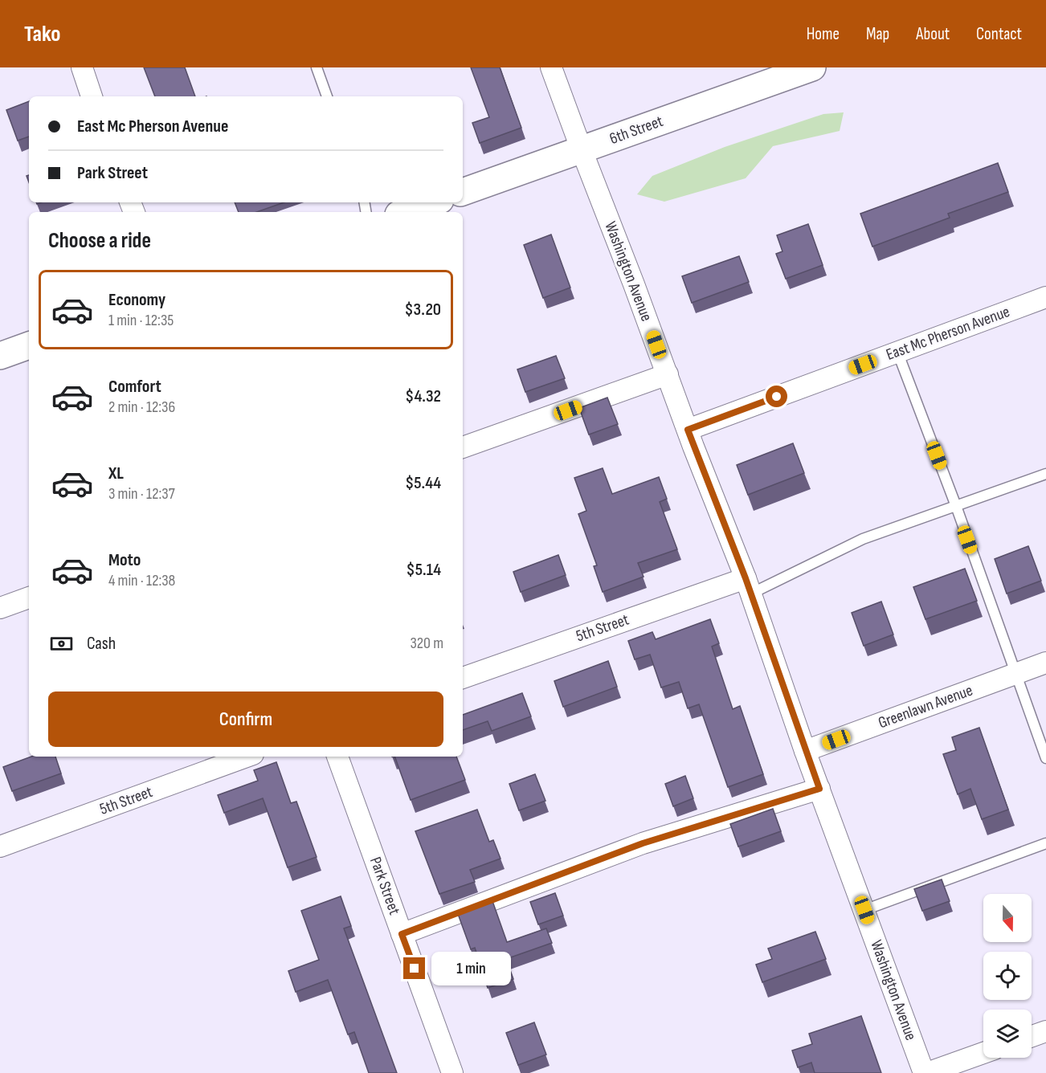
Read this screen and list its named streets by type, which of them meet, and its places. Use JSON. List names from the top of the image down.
{
  "streets": {
    "street": [
      "6th Street",
      "Washington Avenue",
      "East Mc Pherson Avenue",
      "5th Street",
      "Greenlawn Avenue",
      "Park Street"
    ]
  },
  "crossings": [
    ["6th Street", "Washington Avenue"],
    ["Washington Avenue", "East Mc Pherson Avenue"],
    ["Washington Avenue", "5th Street"],
    ["Washington Avenue", "Greenlawn Avenue"]
  ],
  "north": "bottom",
  "page": {
    "header": "Tako",
    "nav": [
      "Home",
      "Map",
      "About",
      "Contact"
    ],
    "banner": ["East Mc Pherson Avenue", "Park Street"],
    "heading": "Choose a ride",
    "list": [
      {
        "name": "Economy",
        "note": "1 min · 12:35",
        "value": "$3.20"
      },
      {
        "name": "Comfort",
        "note": "2 min · 12:36",
        "value": "$4.32"
      },
      {
        "name": "XL",
        "note": "3 min · 12:37",
        "value": "$5.44"
      },
      {
        "name": "Moto",
        "note": "4 min · 12:38",
        "value": "$5.14"
      }
    ],
    "pay": ["Cash", "320 m"],
    "buttons": "Confirm",
    "bubble": "1 min"
  }
}
